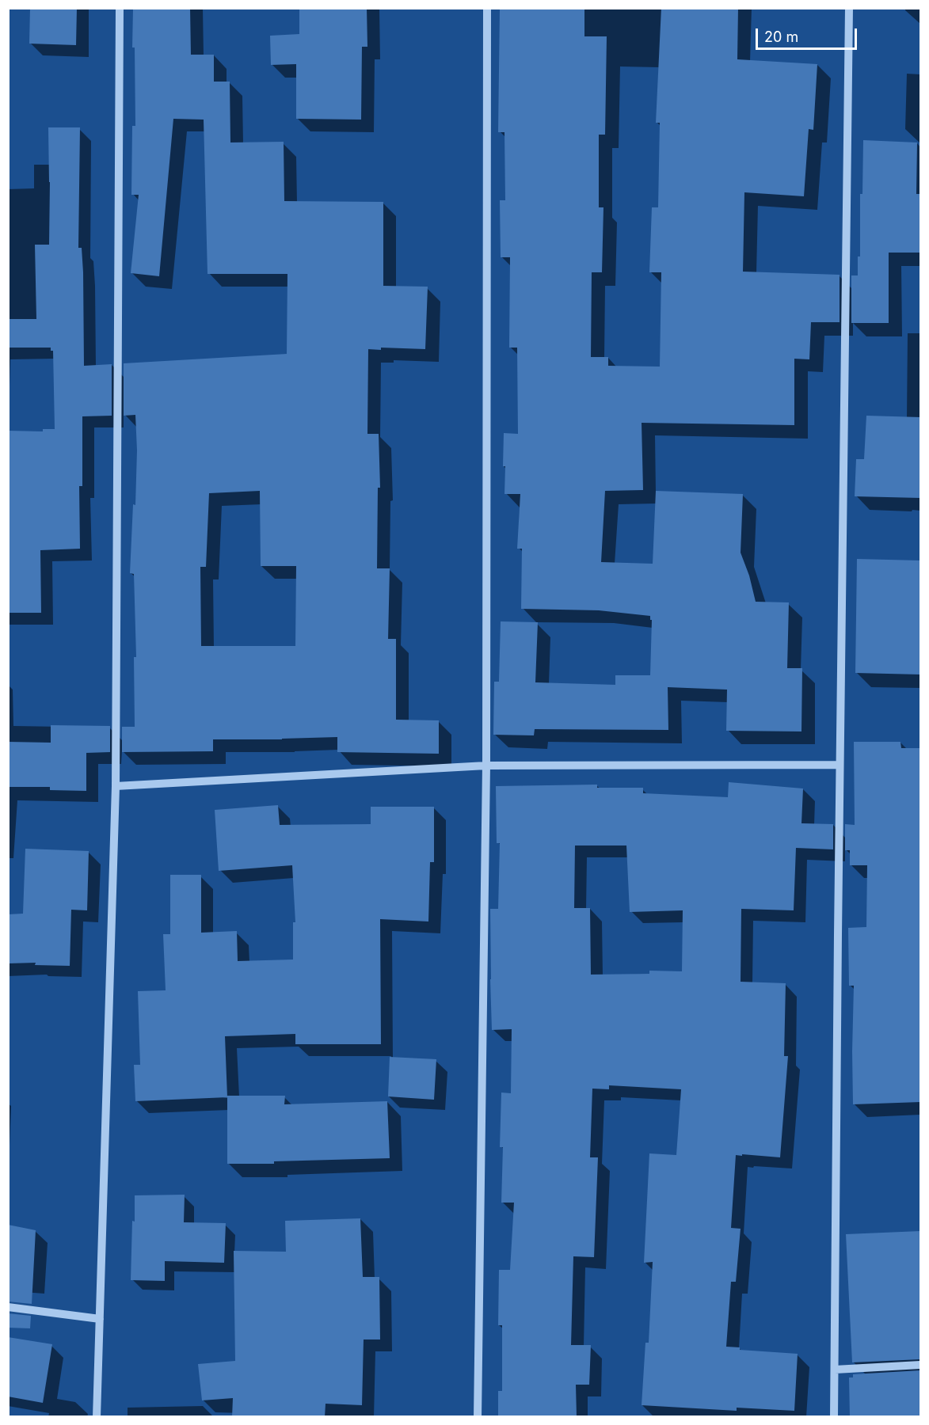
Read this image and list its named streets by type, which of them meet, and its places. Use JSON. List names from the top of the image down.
{
  "scale_bar": "20 m"
}
